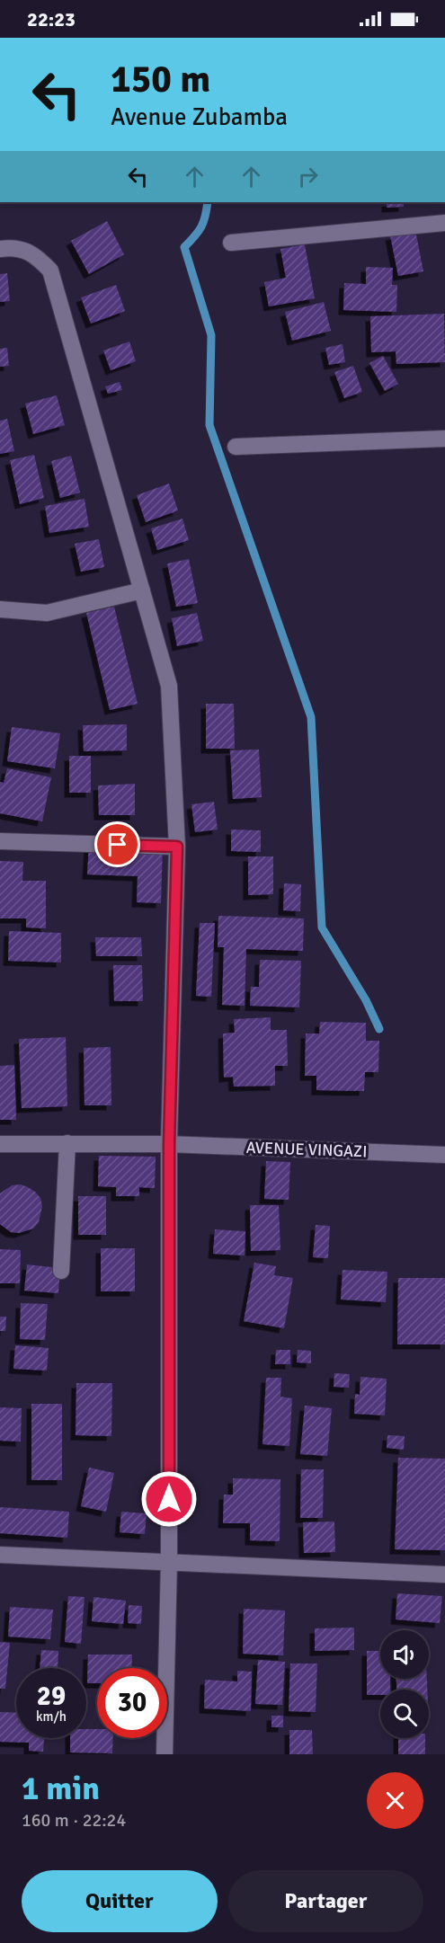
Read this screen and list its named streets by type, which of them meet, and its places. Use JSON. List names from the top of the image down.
{
  "streets": {
    "street": ["AVENUE VINGAZI"]
  },
  "page": {
    "status": "22:23",
    "turn": ["150 m", "Avenue Zubamba"],
    "speed": "29 km/h",
    "limit": "30",
    "heading": ["1 min", "160 m · 22:24"],
    "buttons": ["Quitter", "Partager"]
  }
}
